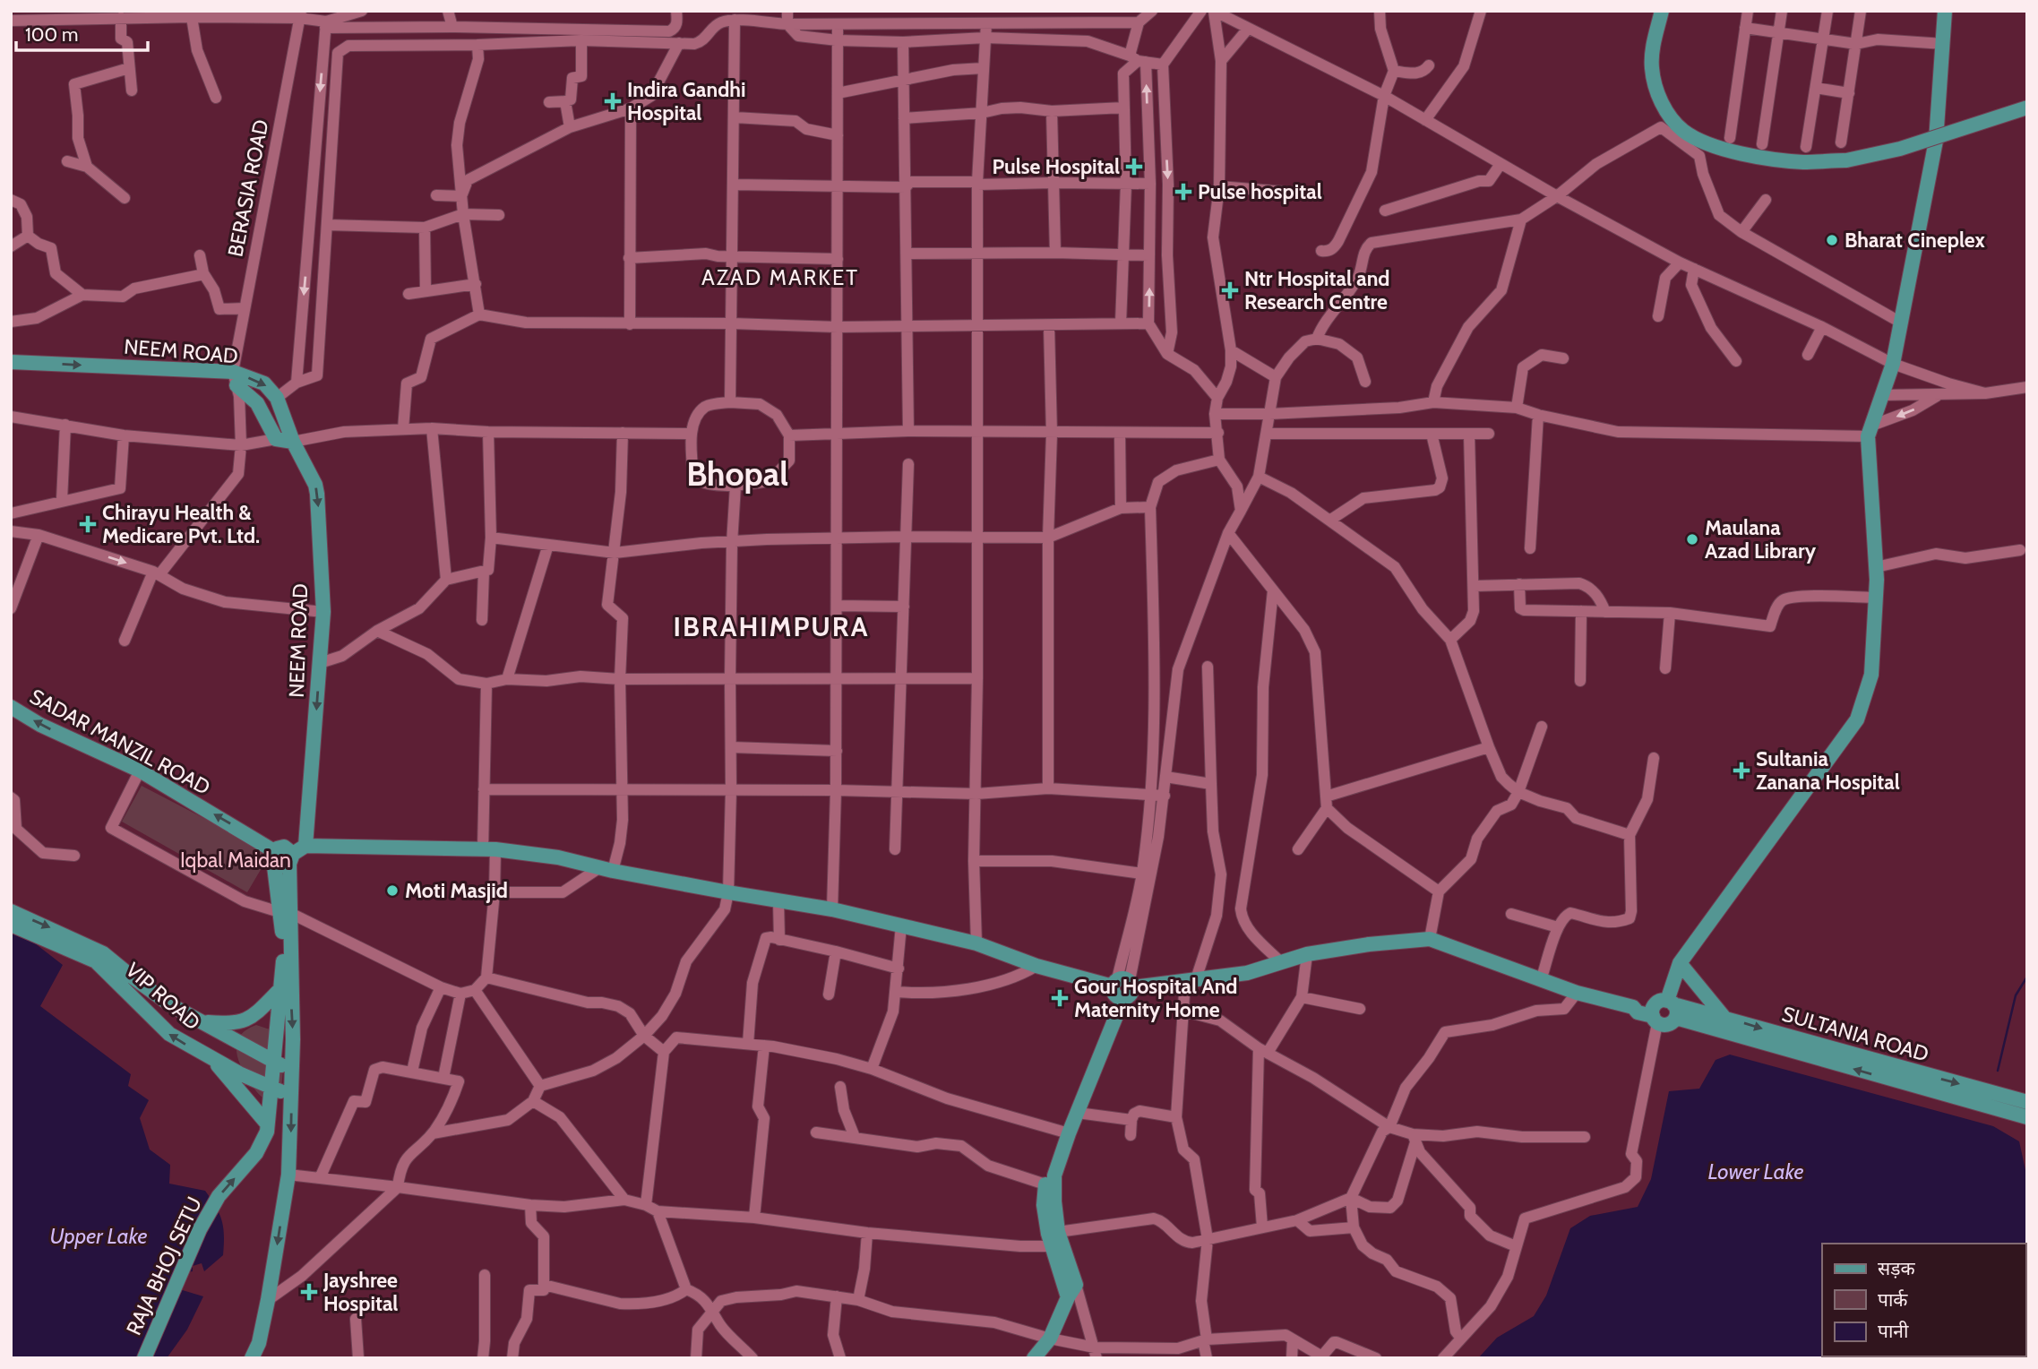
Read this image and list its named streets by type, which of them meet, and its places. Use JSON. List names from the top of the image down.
{
  "streets": {
    "main road": [
      "NEEM ROAD",
      "SADAR MANZIL ROAD",
      "VIP ROAD",
      "SULTANIA ROAD",
      "RAJA BHOJ SETU"
    ],
    "street": ["BERASIA ROAD"]
  },
  "crossings": [
    ["BERASIA ROAD", "NEEM ROAD"],
    ["NEEM ROAD", "SADAR MANZIL ROAD"]
  ],
  "districts": ["AZAD MARKET", "Bhopal", "IBRAHIMPURA"],
  "water": ["Lower Lake", "Upper Lake"],
  "parks": ["Iqbal Maidan"],
  "places": {
    "health": [
      "Indira Gandhi Hospital",
      "Pulse Hospital",
      "Pulse hospital",
      "Ntr Hospital and Research Centre",
      "Chirayu Health & Medicare Pvt. Ltd.",
      "Sultania Zanana Hospital",
      "Gour Hospital And Maternity Home",
      "Jayshree Hospital"
    ],
    "other": ["Bharat Cineplex", "Maulana Azad Library", "Moti Masjid"]
  },
  "legend": ["सड़क", "पार्क", "पानी"],
  "scale_bar": "100 m"
}
